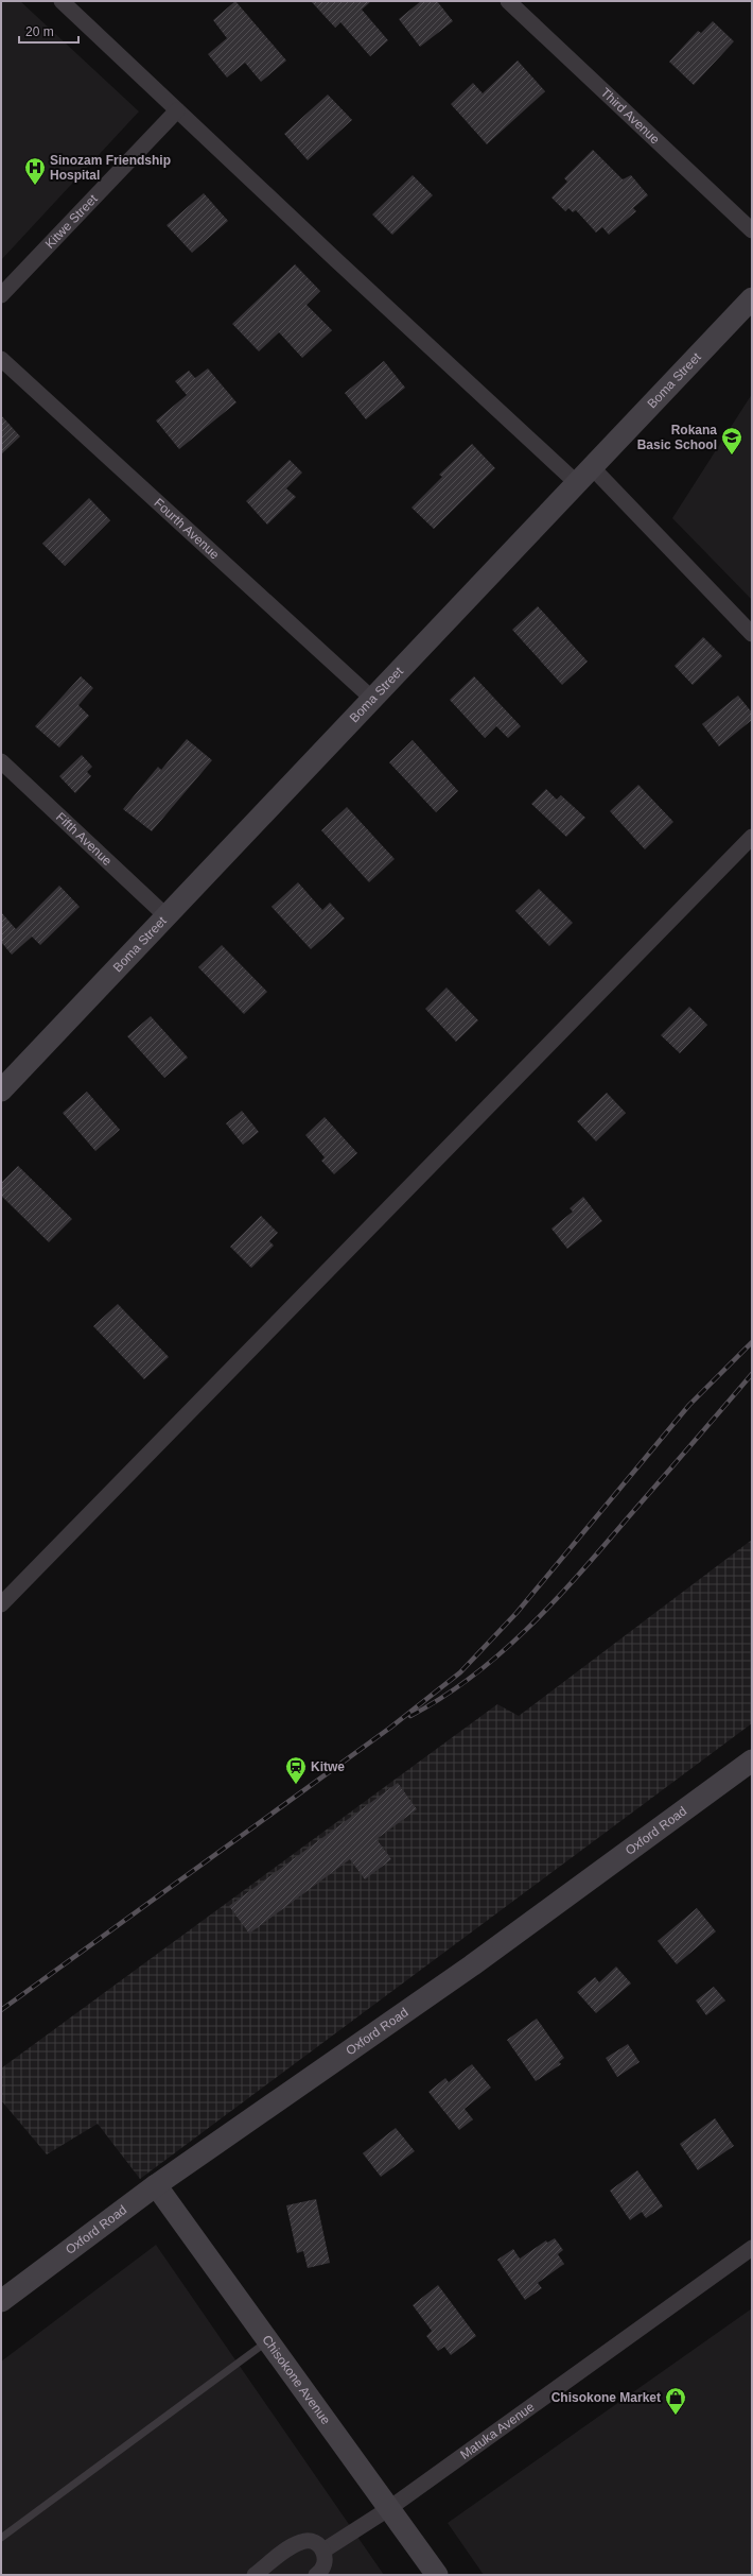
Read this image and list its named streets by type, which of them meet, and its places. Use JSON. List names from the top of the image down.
{
  "streets": {
    "street": [
      "Third Avenue",
      "Kitwe Street",
      "Boma Street",
      "Fourth Avenue",
      "Fifth Avenue",
      "Oxford Road",
      "Chisokone Avenue",
      "Matuka Avenue"
    ]
  },
  "crossings": [
    ["Boma Street", "Fourth Avenue"],
    ["Boma Street", "Fifth Avenue"],
    ["Oxford Road", "Chisokone Avenue"],
    ["Chisokone Avenue", "Matuka Avenue"]
  ],
  "places": {
    "hospital": ["Sinozam Friendship Hospital"],
    "school or university": ["Rokana Basic School"],
    "station": ["Kitwe"],
    "shop": ["Chisokone Market"]
  },
  "scale_bar": "20 m"
}
